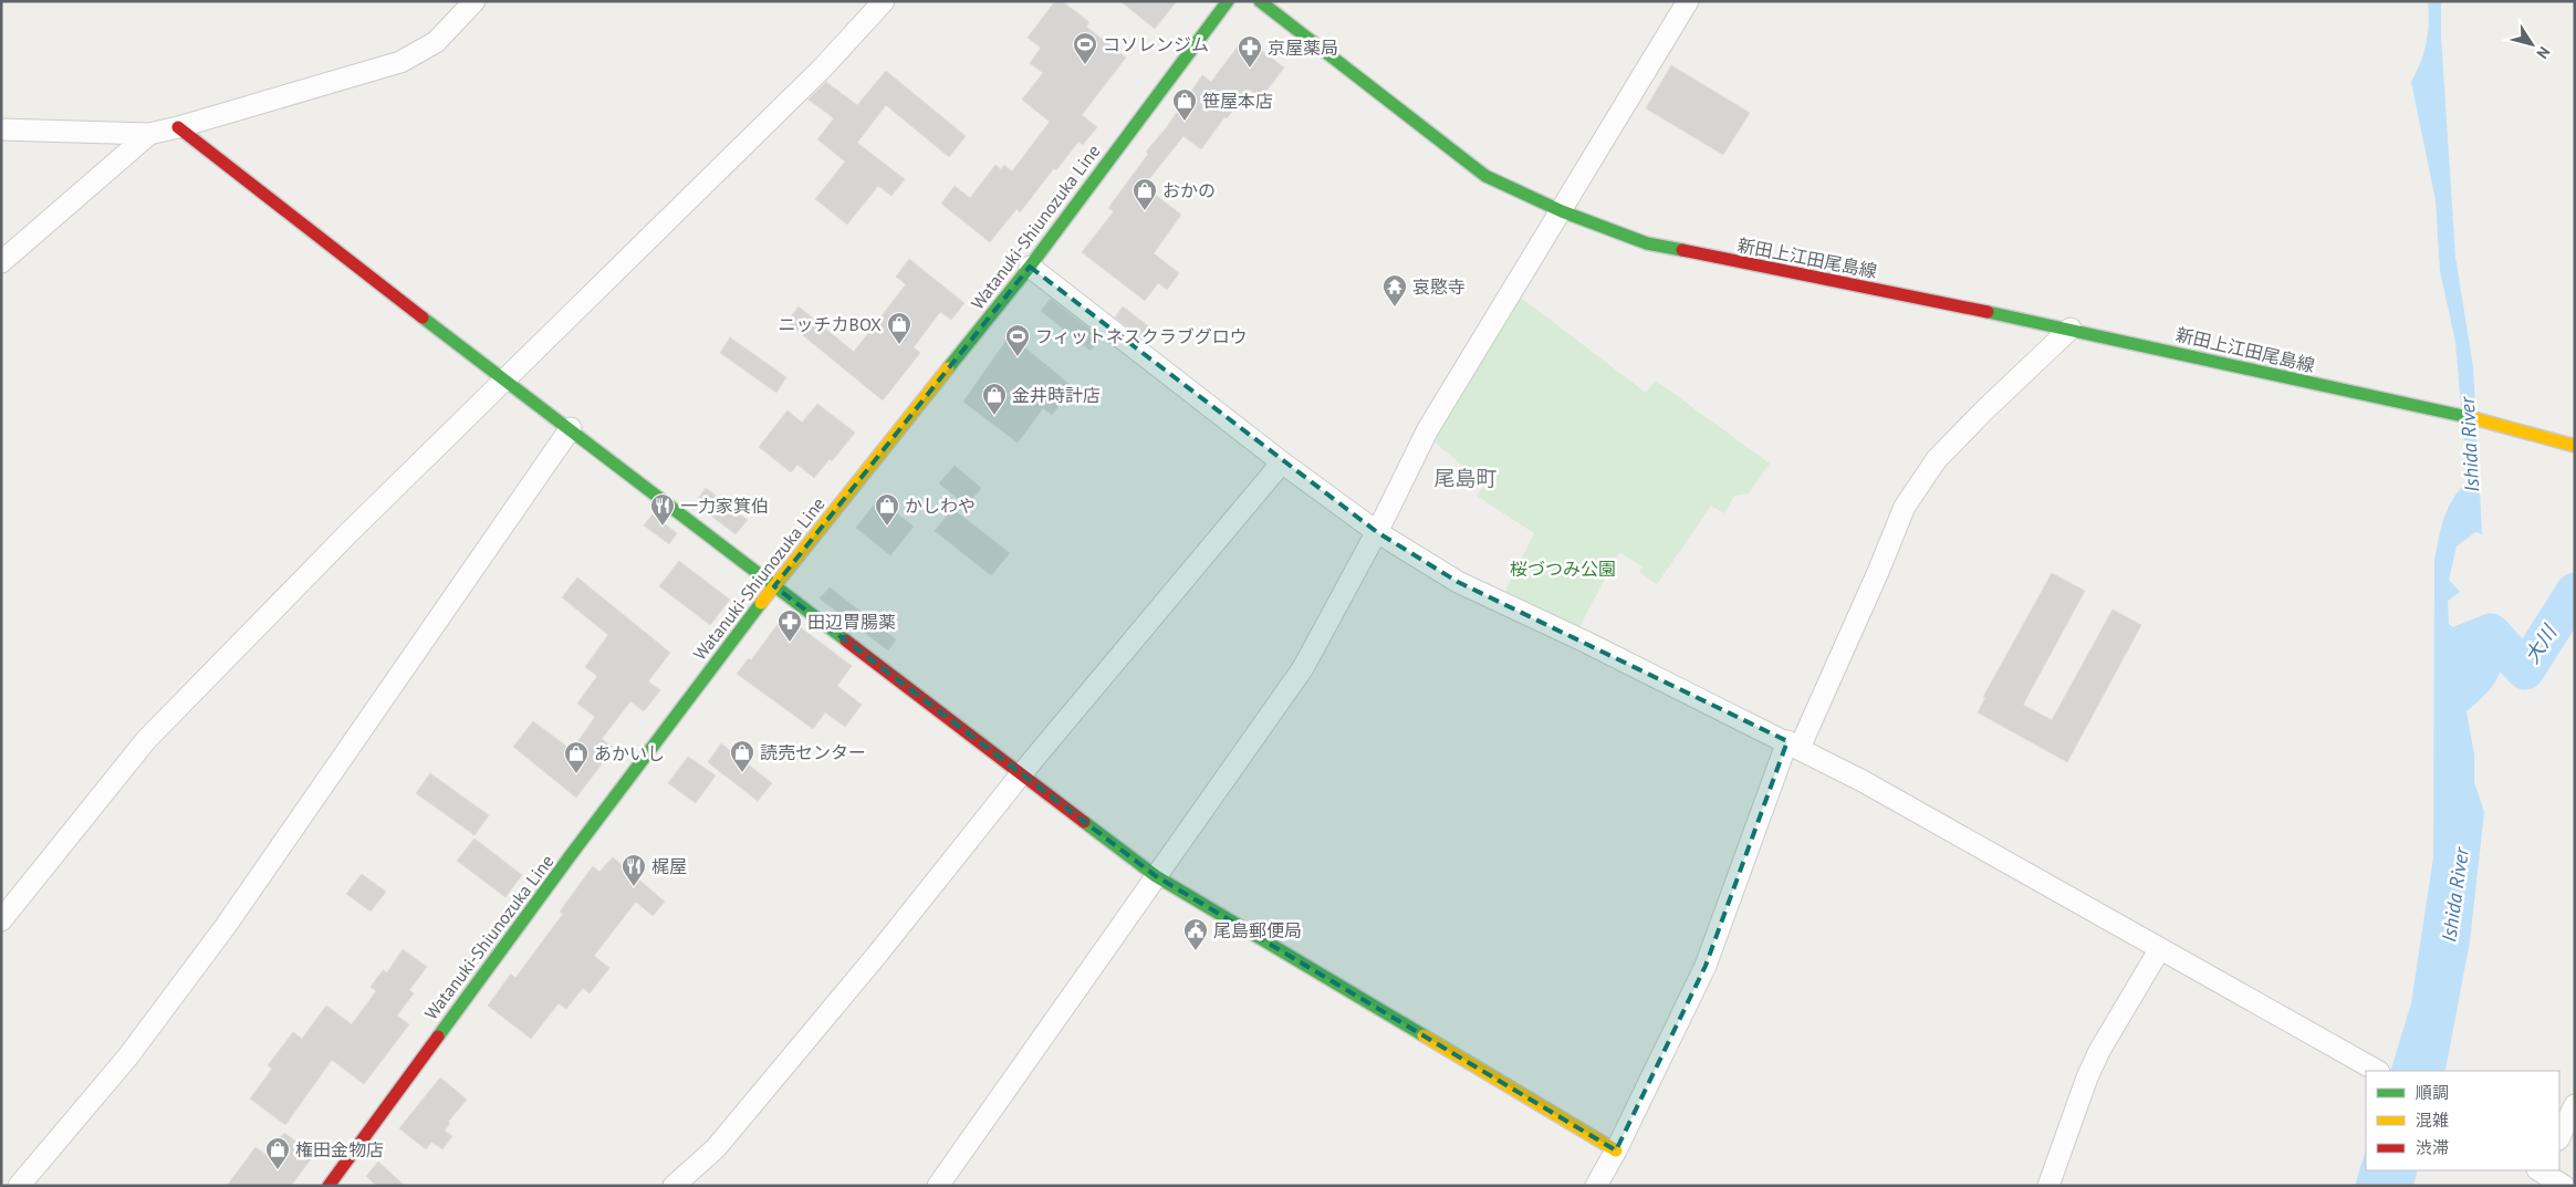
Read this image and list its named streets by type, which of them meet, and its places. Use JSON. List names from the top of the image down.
{
  "streets": {
    "main road": ["Watanuki-Shiunozuka Line", "新田上江田尾島線"]
  },
  "districts": ["尾島町"],
  "water": ["Ishida River", "大川"],
  "parks": ["桜づつみ公園"],
  "places": {
    "sports": ["コソレンジム", "フィットネスクラブグロウ"],
    "pharmacy": ["京屋薬局", "田辺胃腸薬"],
    "shop": [
      "笹屋本店",
      "おかの",
      "ニッチカBOX",
      "金井時計店",
      "かしわや",
      "読売センター",
      "あかいし",
      "権田金物店"
    ],
    "temple": ["哀愍寺"],
    "restaurant": ["一力家箕伯", "梶屋"],
    "public building": ["尾島郵便局"]
  },
  "legend": ["順調", "混雑", "渋滞"],
  "north": "bottom right"
}
